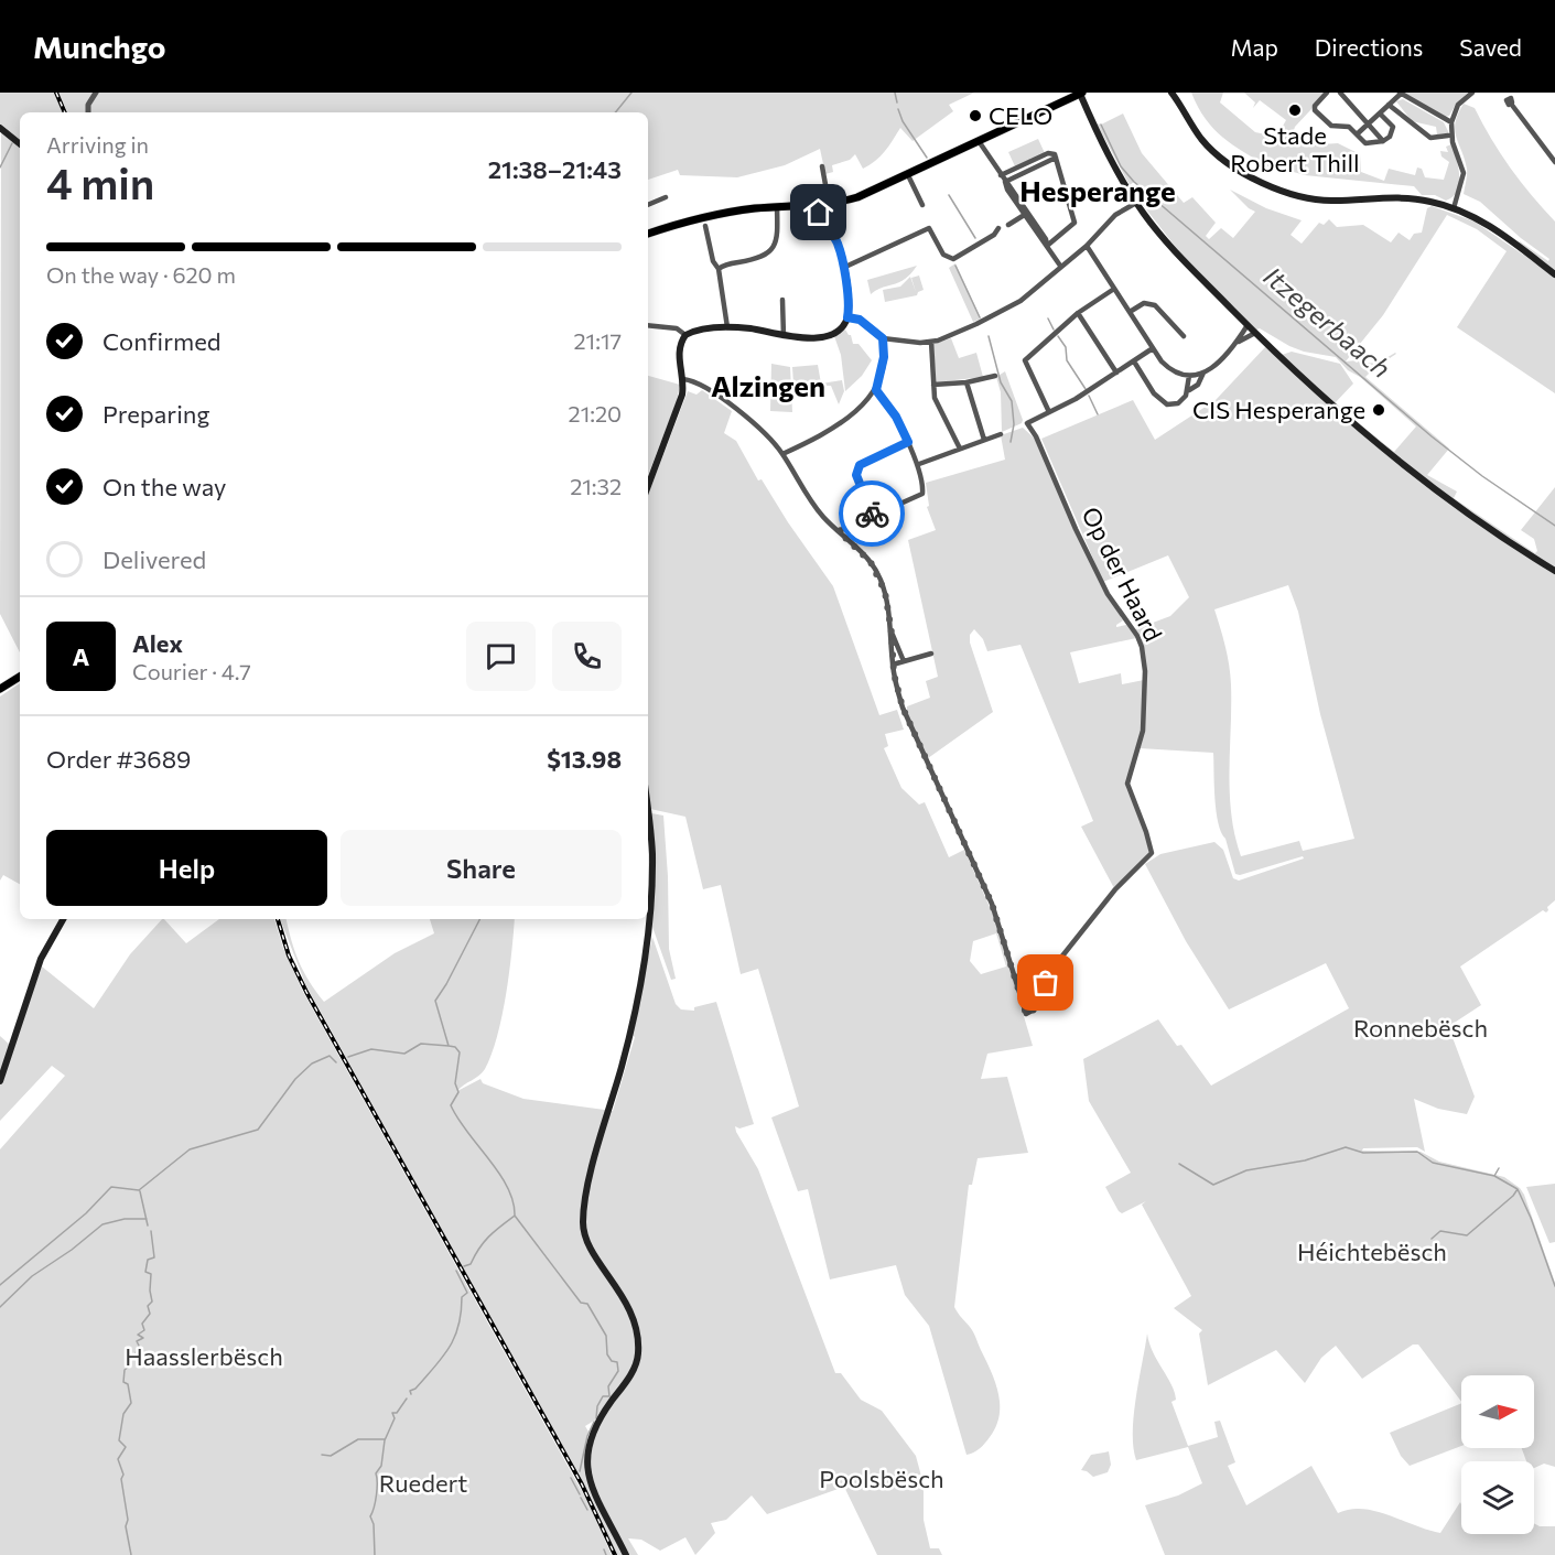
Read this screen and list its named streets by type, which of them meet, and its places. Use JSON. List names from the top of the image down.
{
  "streets": {
    "street": ["Op der Haard"]
  },
  "districts": ["Hesperange", "Alzingen"],
  "water": ["Itzegerbaach"],
  "parks": [
    "Ronnebësch",
    "Héichtebësch",
    "Haasslerbësch",
    "Poolsbësch",
    "Ruedert"
  ],
  "places": ["Stade Robert Thill", "CELO", "CIS Hesperange"],
  "north": "right",
  "page": {
    "header": "Munchgo",
    "nav": ["Map", "Directions", "Saved"],
    "heading": ["4 min", "Arriving in", "21:38–21:43"],
    "panel": [
      "Alex",
      "Courier · 4.7",
      "Order #3689",
      "$13.98"
    ],
    "bar": "On the way · 620 m",
    "list": [
      ["Confirmed", "21:17"],
      ["Preparing", "21:20"],
      ["On the way", "21:32"],
      "Delivered"
    ],
    "round": "A",
    "buttons": ["Help", "Share"]
  }
}
